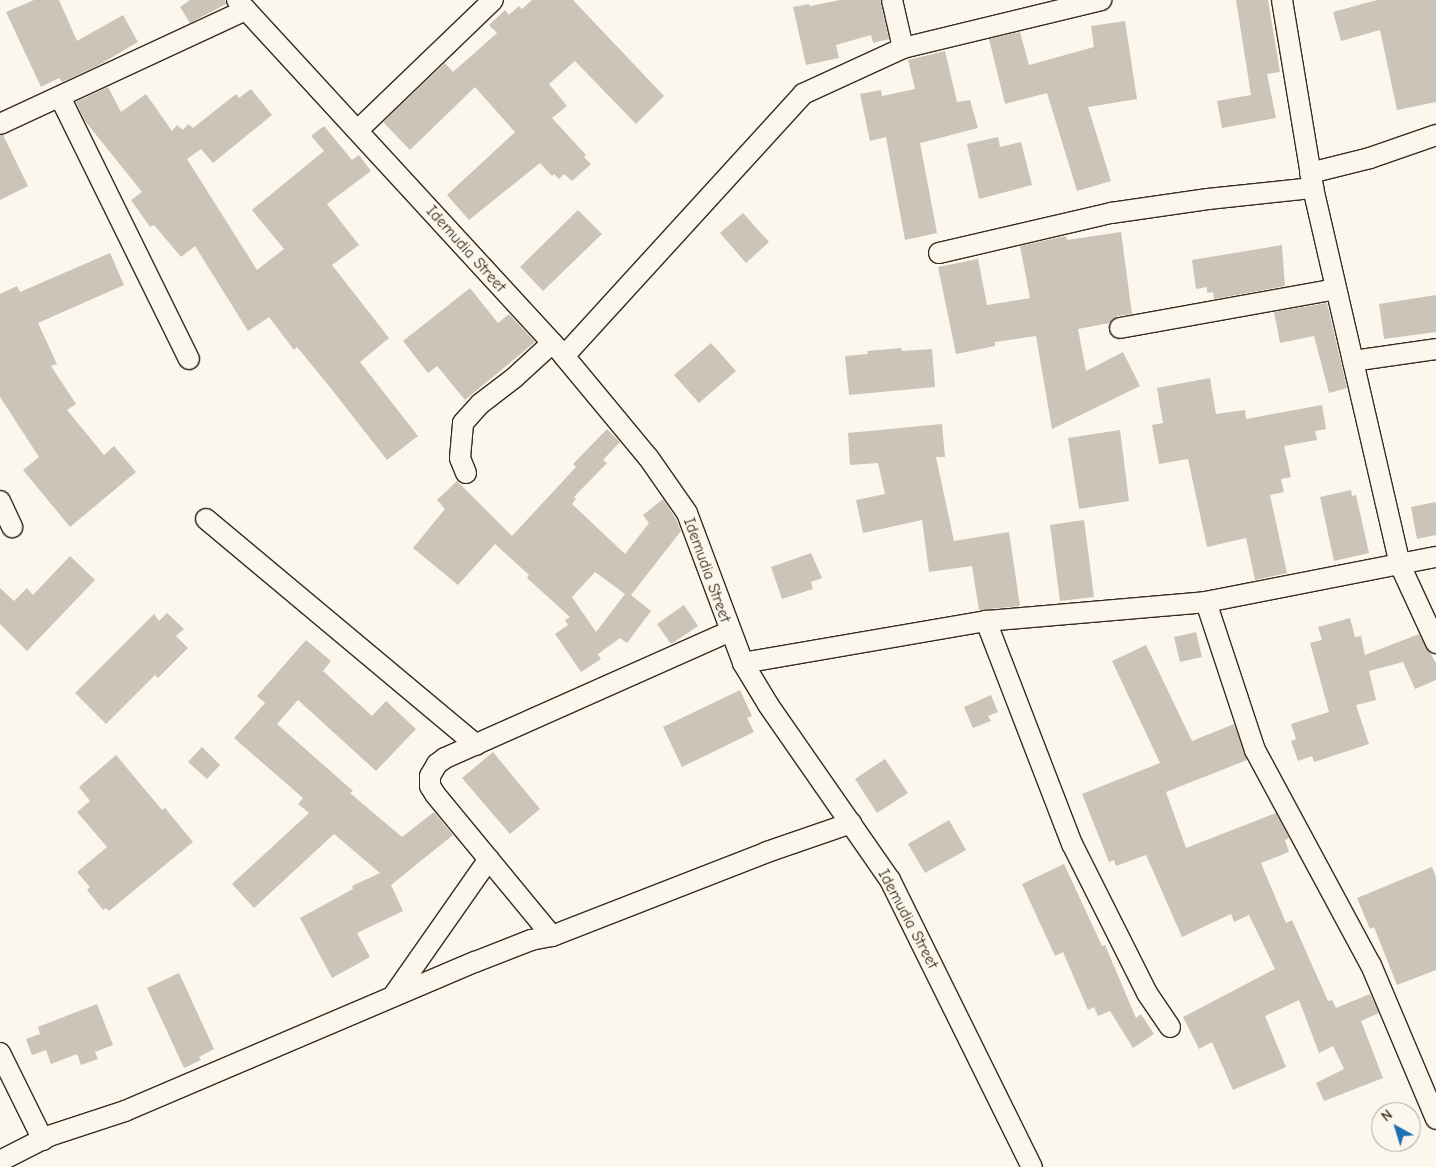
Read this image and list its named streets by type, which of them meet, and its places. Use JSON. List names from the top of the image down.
{
  "streets": {
    "street": ["Idemudia Street"]
  },
  "north": "top left"
}
